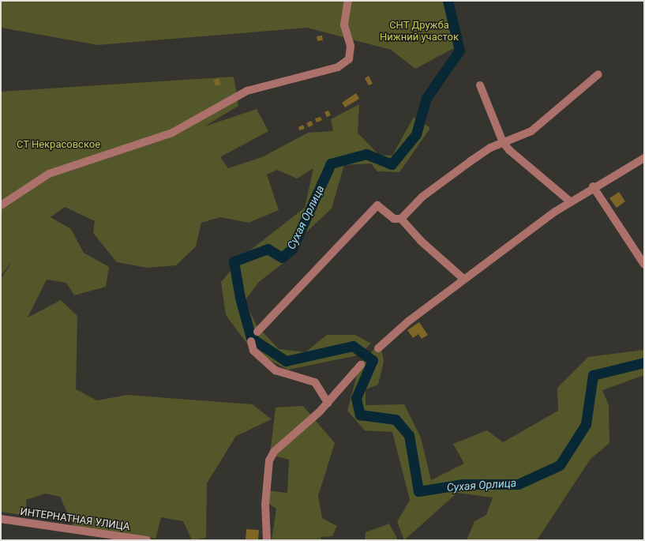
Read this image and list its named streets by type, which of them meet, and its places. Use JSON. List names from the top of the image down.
{
  "streets": {
    "street": ["ИНТЕРНАТНАЯ УЛИЦА"]
  },
  "water": ["Сухая Орлица"],
  "parks": ["СНТ Дружба Нижний участок", "СТ Некрасовское"]
}
